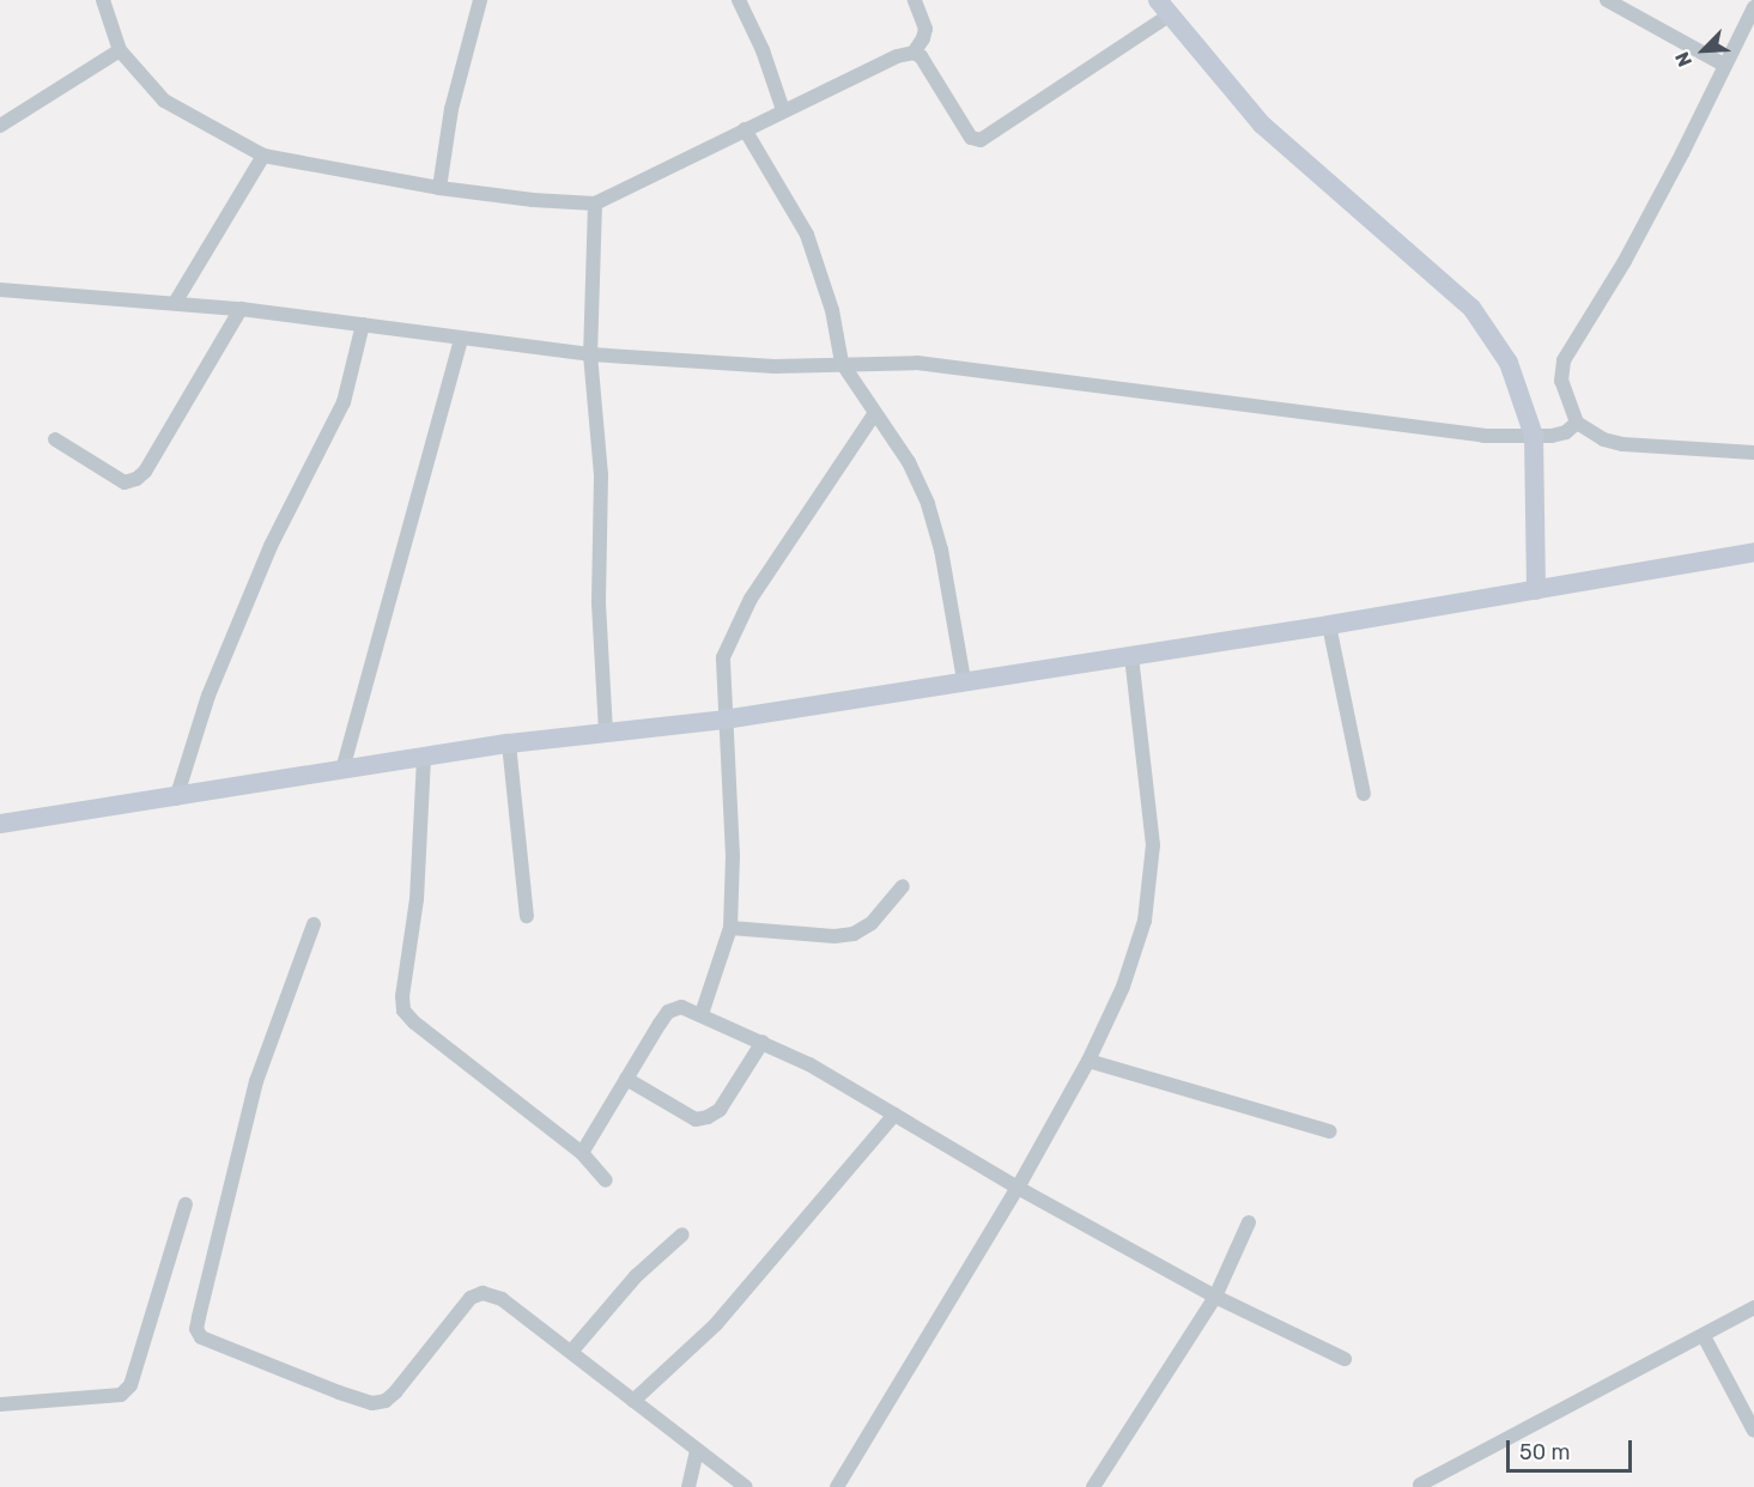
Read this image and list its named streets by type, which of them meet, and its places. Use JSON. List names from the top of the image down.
{
  "scale_bar": "50 m",
  "north": "bottom left"
}
